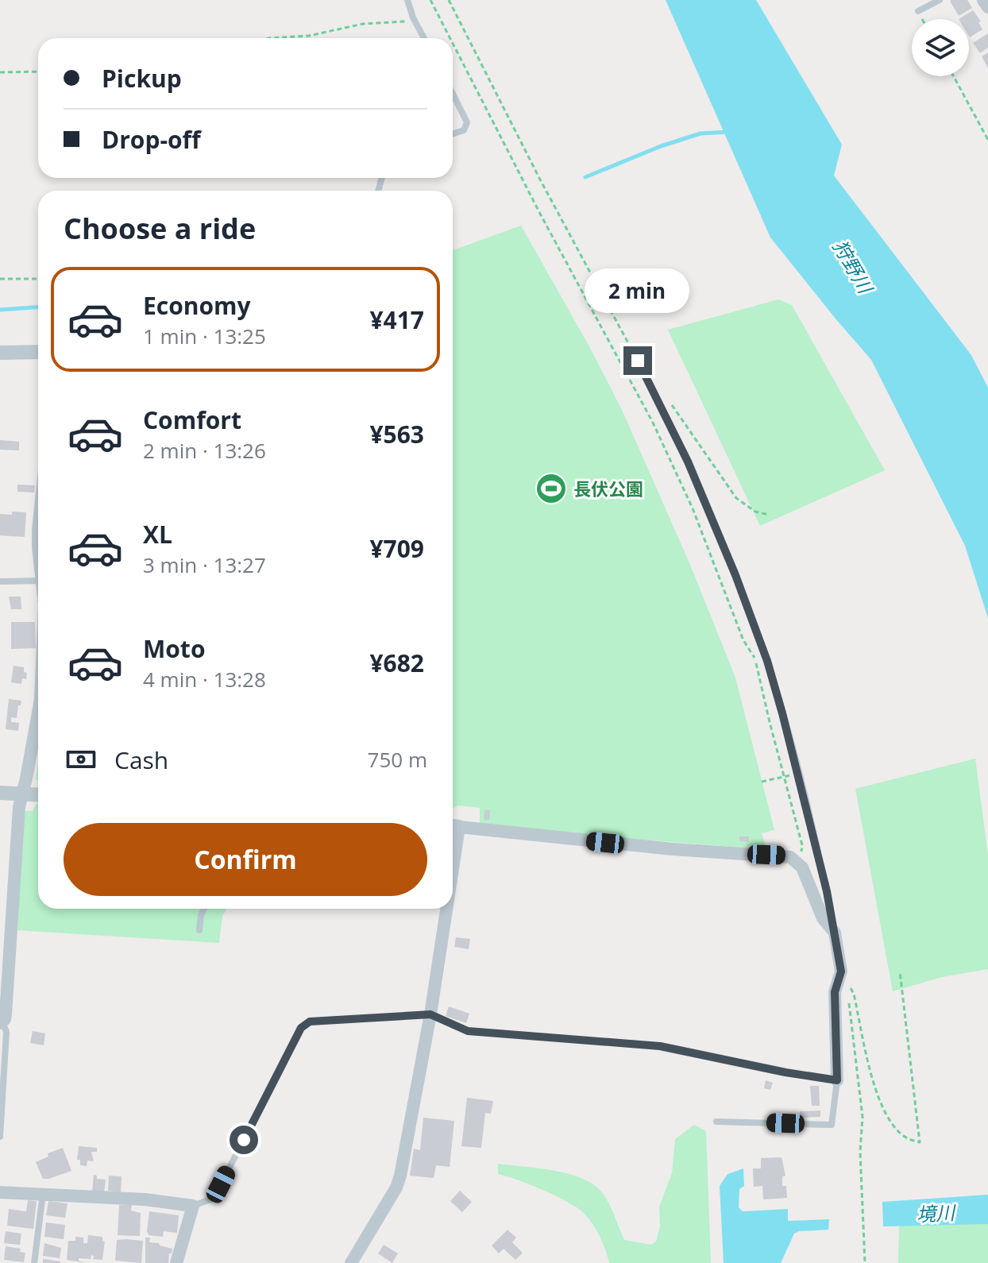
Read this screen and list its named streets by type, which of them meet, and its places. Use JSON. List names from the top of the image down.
{
  "water": ["狩野川", "境川"],
  "places": {
    "sports": ["長伏公園"]
  },
  "page": {
    "banner": ["Pickup", "Drop-off"],
    "heading": "Choose a ride",
    "list": [
      {
        "name": "Economy",
        "note": "1 min · 13:25",
        "value": "¥417"
      },
      {
        "name": "Comfort",
        "note": "2 min · 13:26",
        "value": "¥563"
      },
      {
        "name": "XL",
        "note": "3 min · 13:27",
        "value": "¥709"
      },
      {
        "name": "Moto",
        "note": "4 min · 13:28",
        "value": "¥682"
      }
    ],
    "bubble": "2 min",
    "pay": ["Cash", "750 m"],
    "buttons": "Confirm"
  }
}
